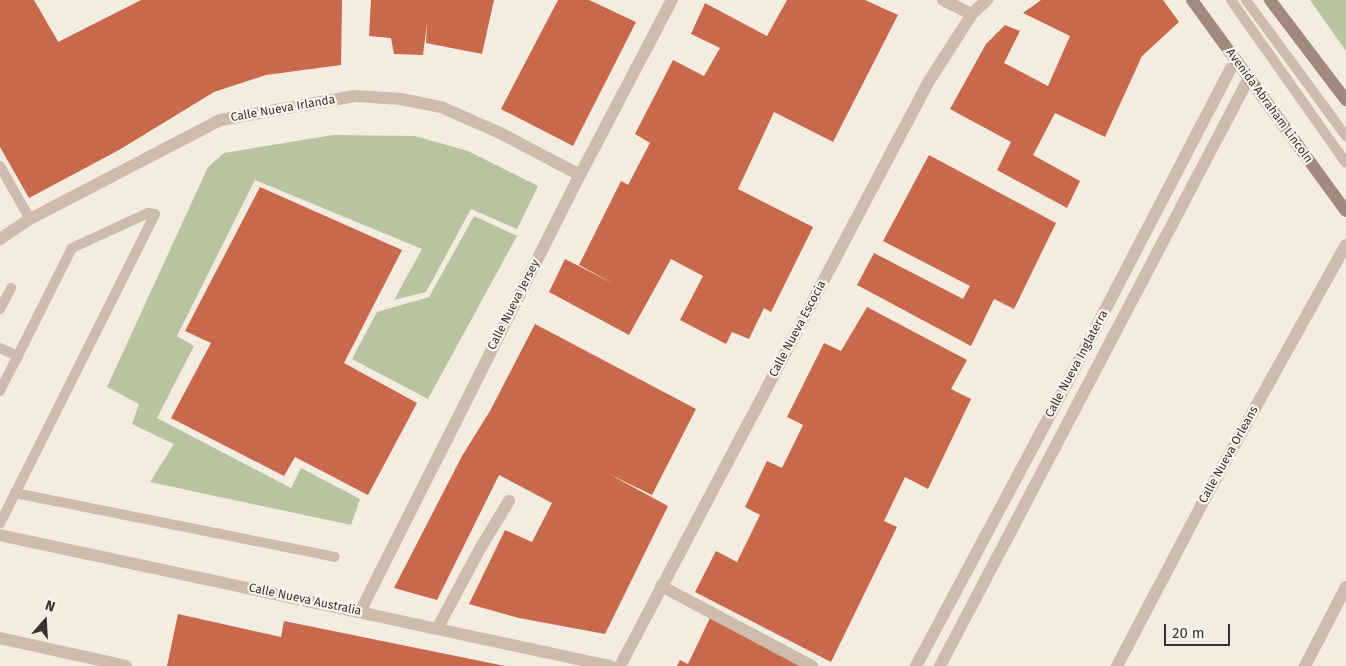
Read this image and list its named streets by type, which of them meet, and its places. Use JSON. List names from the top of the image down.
{
  "streets": {
    "main road": ["Avenida Abraham Lincoln"],
    "street": [
      "Calle Nueva Irlanda",
      "Calle Nueva Jersey",
      "Calle Nueva Escocia",
      "Calle Nueva Inglaterra",
      "Calle Nueva Orleans",
      "Calle Nueva Australia"
    ]
  },
  "crossings": [
    ["Avenida Abraham Lincoln", "Calle Nueva Inglaterra"],
    ["Calle Nueva Irlanda", "Calle Nueva Jersey"],
    ["Calle Nueva Jersey", "Calle Nueva Australia"]
  ],
  "scale_bar": "20 m",
  "north": "top"
}
